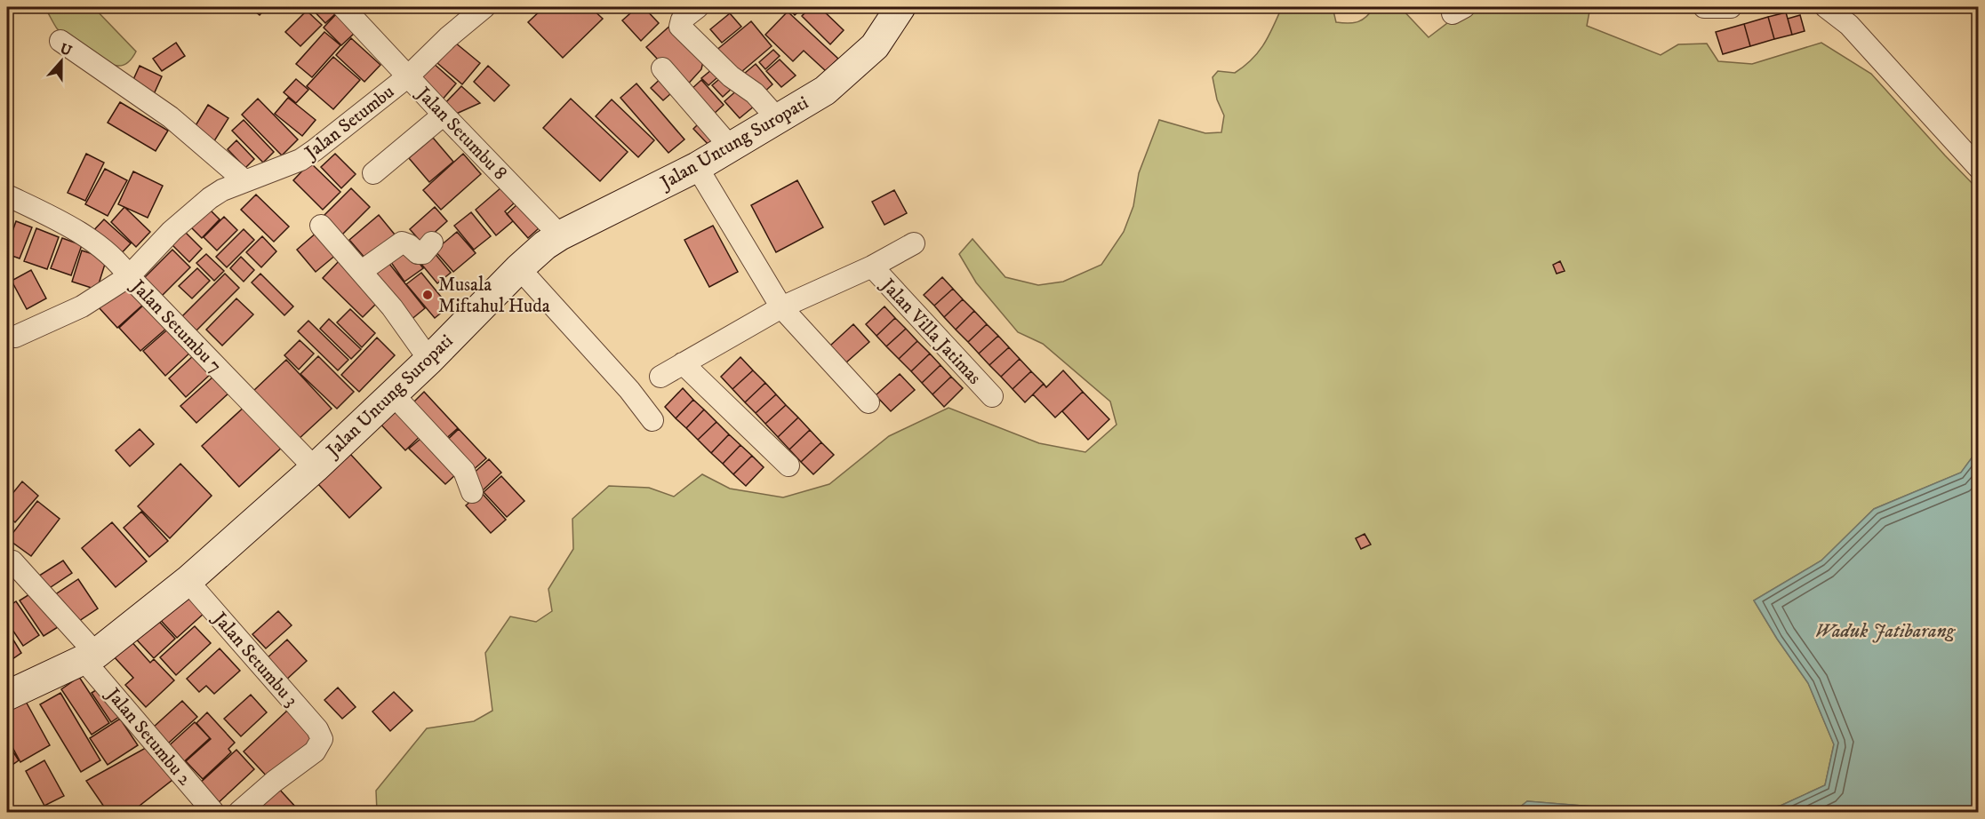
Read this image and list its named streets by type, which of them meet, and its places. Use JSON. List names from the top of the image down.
{
  "streets": {
    "main road": ["Jalan Untung Suropati"],
    "street": [
      "Jalan Setumbu",
      "Jalan Setumbu 8",
      "Jalan Setumbu 7",
      "Jalan Villa Jatimas",
      "Jalan Setumbu 3",
      "Jalan Setumbu 2"
    ]
  },
  "crossings": [
    ["Jalan Setumbu", "Jalan Setumbu 8"],
    ["Jalan Setumbu", "Jalan Setumbu 7"],
    ["Jalan Setumbu 8", "Jalan Untung Suropati"],
    ["Jalan Untung Suropati", "Jalan Setumbu 7"],
    ["Jalan Untung Suropati", "Jalan Setumbu 3"],
    ["Jalan Untung Suropati", "Jalan Setumbu 2"]
  ],
  "water": ["Waduk Jatibarang"],
  "places": ["Musala Miftahul Huda"],
  "north": "top"
}
